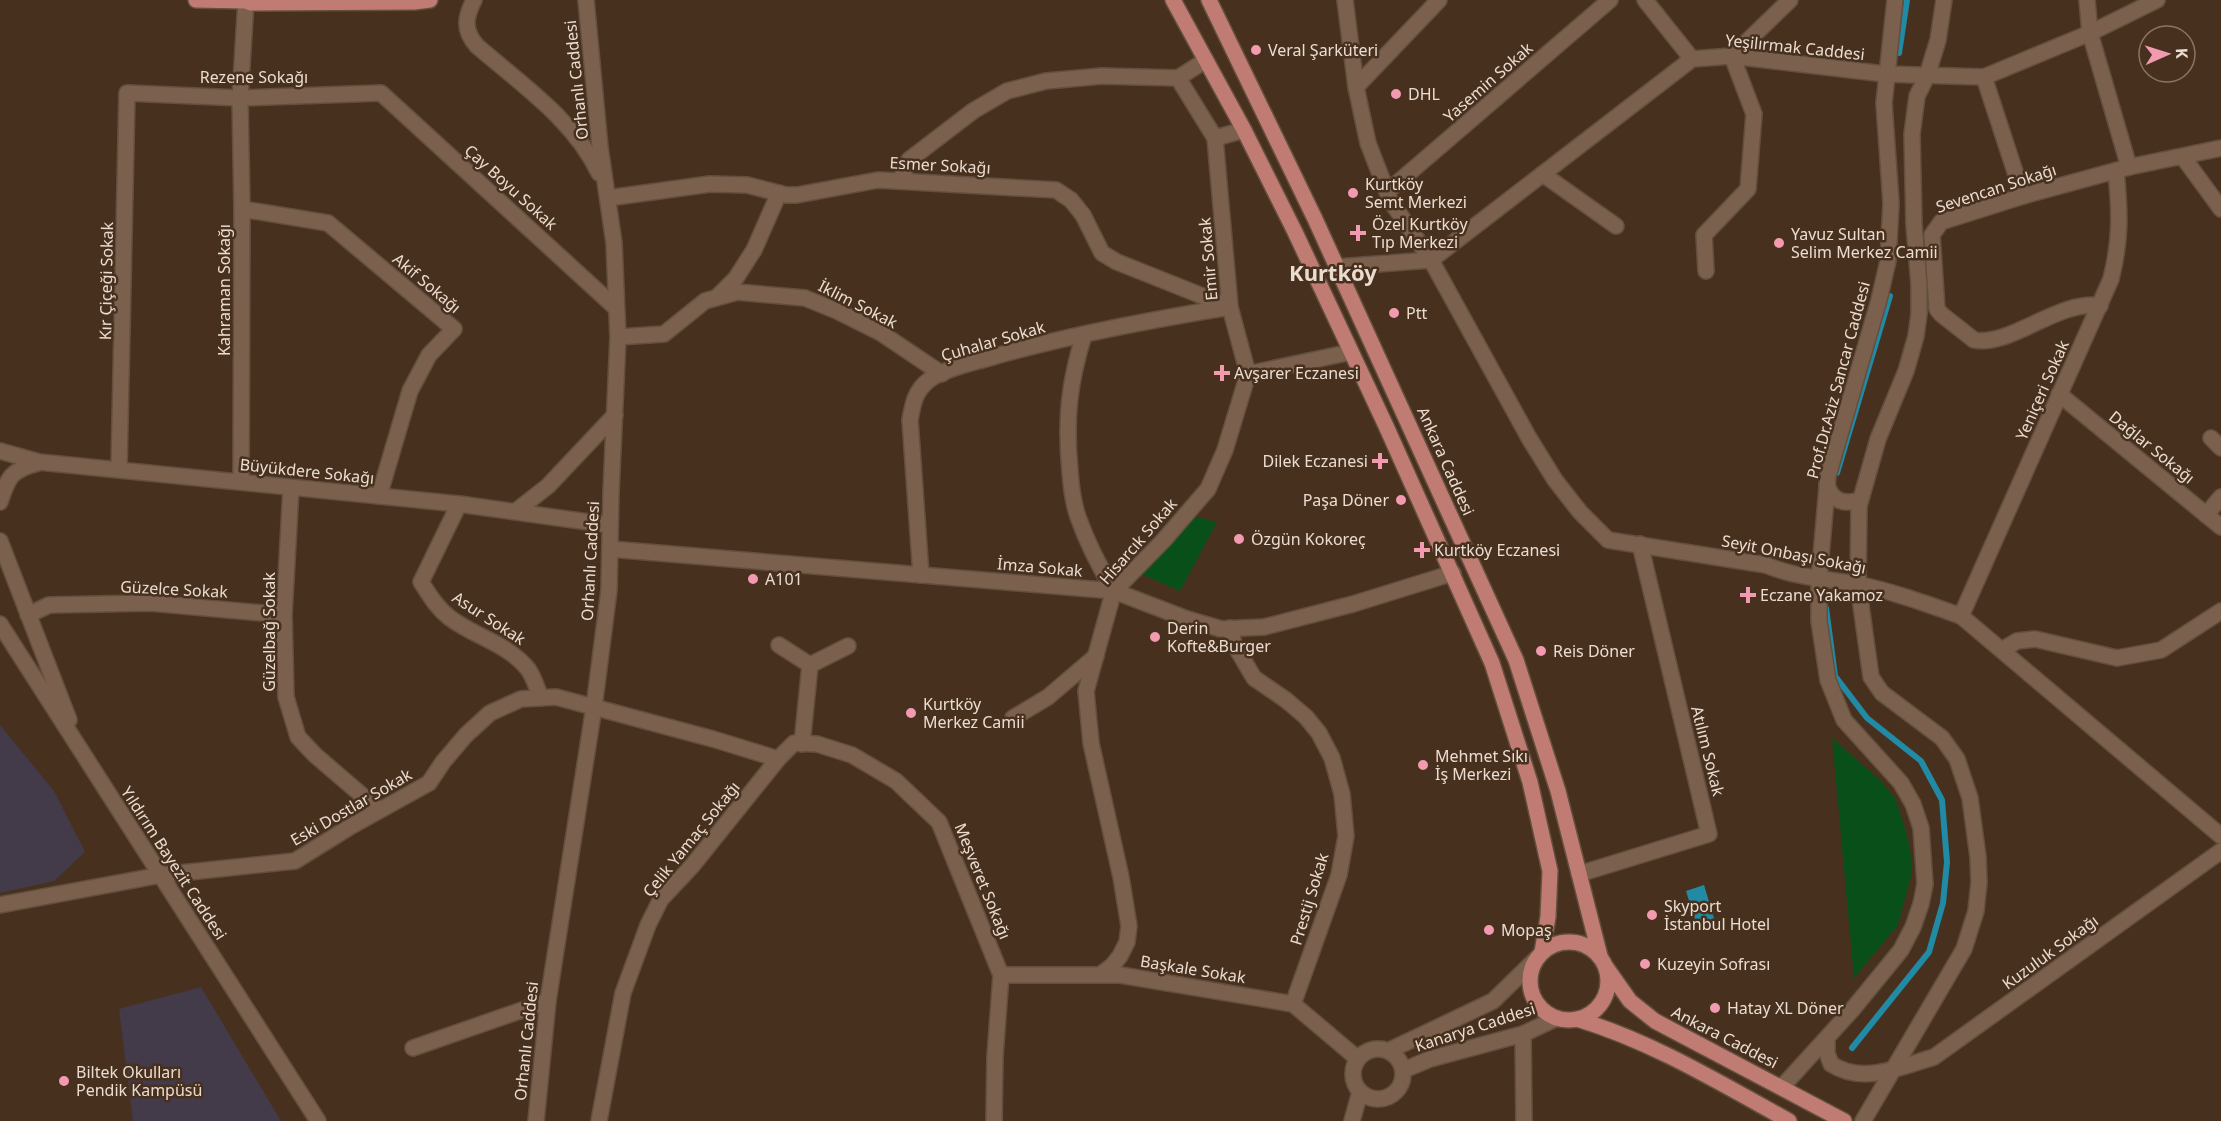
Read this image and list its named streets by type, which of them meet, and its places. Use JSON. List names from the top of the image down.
{
  "streets": {
    "main road": ["Ankara Caddesi"],
    "street": [
      "Yeşilırmak Caddesi",
      "Rezene Sokağı",
      "Orhanlı Caddesi",
      "Yasemin Sokak",
      "Esmer Sokağı",
      "Çay Boyu Sokak",
      "Sevencan Sokağı",
      "Emir Sokak",
      "Kır Çiçeği Sokak",
      "Akif Sokağı",
      "Kahraman Sokağı",
      "İklim Sokak",
      "Çuhalar Sokak",
      "Prof.Dr.Aziz Sancar Caddesi",
      "Yeniçeri Sokak",
      "Dağlar Sokağı",
      "Büyükdere Sokağı",
      "Hisarcık Sokak",
      "Seyit Onbaşı Sokağı",
      "İmza Sokak",
      "Güzelce Sokak",
      "Asur Sokak",
      "Güzelbağ Sokak",
      "Atılım Sokak",
      "Eski Dostlar Sokak",
      "Çelik Yamaç Sokağı",
      "Yıldırım Bayezit Caddesi",
      "Meşveret Sokağı",
      "Prestij Sokak",
      "Kuzuluk Sokağı",
      "Başkale Sokak",
      "Kanarya Caddesi"
    ]
  },
  "crossings": [
    ["Yeşilırmak Caddesi", "Prof.Dr.Aziz Sancar Caddesi"],
    ["Yeşilırmak Caddesi", "Yeniçeri Sokak"],
    ["Rezene Sokağı", "Çay Boyu Sokak"],
    ["Rezene Sokağı", "Kır Çiçeği Sokak"],
    ["Rezene Sokağı", "Kahraman Sokağı"],
    ["Orhanlı Caddesi", "Esmer Sokağı"],
    ["Orhanlı Caddesi", "Çay Boyu Sokak"],
    ["Orhanlı Caddesi", "İklim Sokak"],
    ["Orhanlı Caddesi", "Büyükdere Sokağı"],
    ["Orhanlı Caddesi", "İmza Sokak"],
    ["Orhanlı Caddesi", "Eski Dostlar Sokak"],
    ["Yasemin Sokak", "Seyit Onbaşı Sokağı"],
    ["Esmer Sokağı", "Emir Sokak"],
    ["Esmer Sokağı", "Çuhalar Sokak"],
    ["Sevencan Sokağı", "Yeniçeri Sokak"],
    ["Emir Sokak", "Çuhalar Sokak"],
    ["Emir Sokak", "Hisarcık Sokak"],
    ["Kır Çiçeği Sokak", "Büyükdere Sokağı"],
    ["Akif Sokağı", "Kahraman Sokağı"],
    ["Akif Sokağı", "Büyükdere Sokağı"],
    ["Kahraman Sokağı", "Büyükdere Sokağı"],
    ["İklim Sokak", "Çuhalar Sokak"],
    ["Çuhalar Sokak", "İmza Sokak"],
    ["Prof.Dr.Aziz Sancar Caddesi", "Ankara Caddesi"],
    ["Prof.Dr.Aziz Sancar Caddesi", "Seyit Onbaşı Sokağı"],
    ["Prof.Dr.Aziz Sancar Caddesi", "Kuzuluk Sokağı"],
    ["Yeniçeri Sokak", "Dağlar Sokağı"],
    ["Yeniçeri Sokak", "Seyit Onbaşı Sokağı"],
    ["Ankara Caddesi", "Atılım Sokak"],
    ["Ankara Caddesi", "Kanarya Caddesi"],
    ["Büyükdere Sokağı", "Asur Sokak"],
    ["Büyükdere Sokağı", "Güzelbağ Sokak"],
    ["Hisarcık Sokak", "İmza Sokak"],
    ["Hisarcık Sokak", "Başkale Sokak"],
    ["Seyit Onbaşı Sokağı", "Atılım Sokak"],
    ["İmza Sokak", "Prestij Sokak"],
    ["Güzelce Sokak", "Güzelbağ Sokak"],
    ["Asur Sokak", "Eski Dostlar Sokak"],
    ["Güzelbağ Sokak", "Eski Dostlar Sokak"],
    ["Eski Dostlar Sokak", "Yıldırım Bayezit Caddesi"],
    ["Meşveret Sokağı", "Başkale Sokak"],
    ["Prestij Sokak", "Başkale Sokak"]
  ],
  "districts": ["Kurtköy"],
  "places": {
    "other": [
      "Veral Şarküteri",
      "DHL",
      "Kurtköy Semt Merkezi",
      "Yavuz Sultan Selim Merkez Camii",
      "Ptt",
      "Paşa Döner",
      "Özgün Kokoreç",
      "A101",
      "Derin Kofte&Burger",
      "Reis Döner",
      "Kurtköy Merkez Camii",
      "Mehmet Sıkı İş Merkezi",
      "Skyport İstanbul Hotel",
      "Mopaş",
      "Kuzeyin Sofrası",
      "Hatay XL Döner",
      "Biltek Okulları Pendik Kampüsü"
    ],
    "health": [
      "Özel Kurtköy Tıp Merkezi",
      "Avşarer Eczanesi",
      "Dilek Eczanesi",
      "Kurtköy Eczanesi",
      "Eczane Yakamoz"
    ]
  },
  "north": "right"
}
